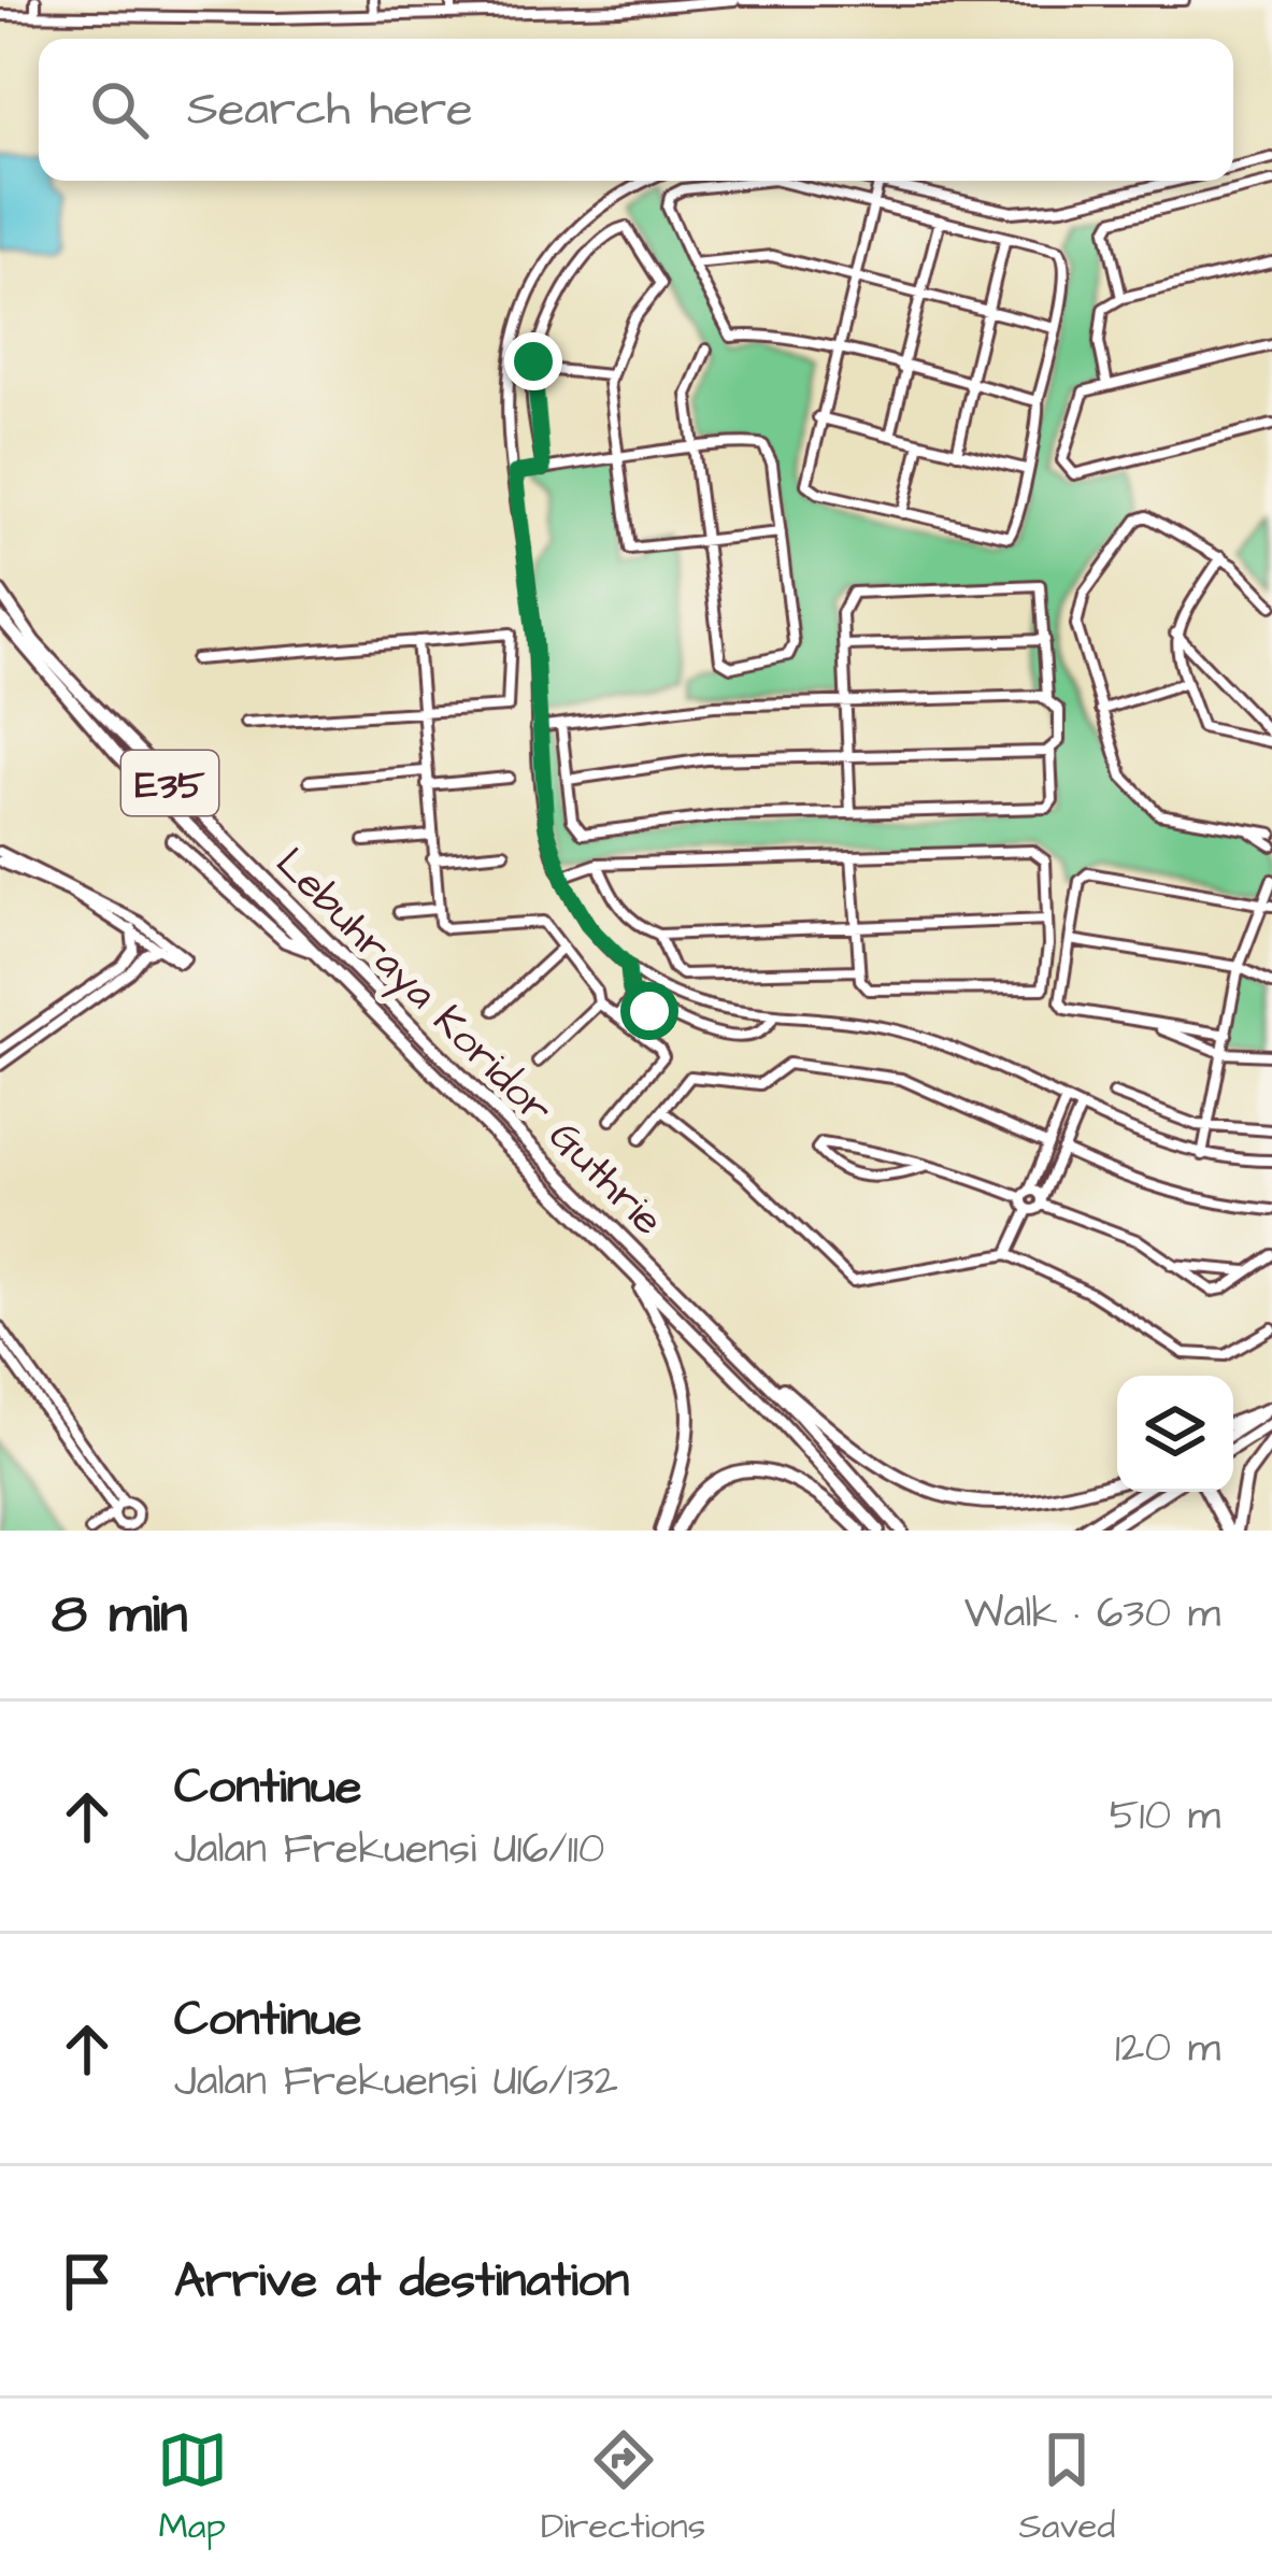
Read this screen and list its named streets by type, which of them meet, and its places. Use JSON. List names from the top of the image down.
{
  "streets": {
    "highway": ["E35", "Lebuhraya Koridor Guthrie"]
  },
  "page": {
    "search": "Search here",
    "heading": ["8 min", "Walk · 630 m"],
    "list": [
      ["Continue", "Jalan Frekuensi U16/110", "510 m"],
      ["Continue", "Jalan Frekuensi U16/132", "120 m"],
      "Arrive at destination"
    ],
    "nav": ["Map", "Directions", "Saved"]
  }
}
